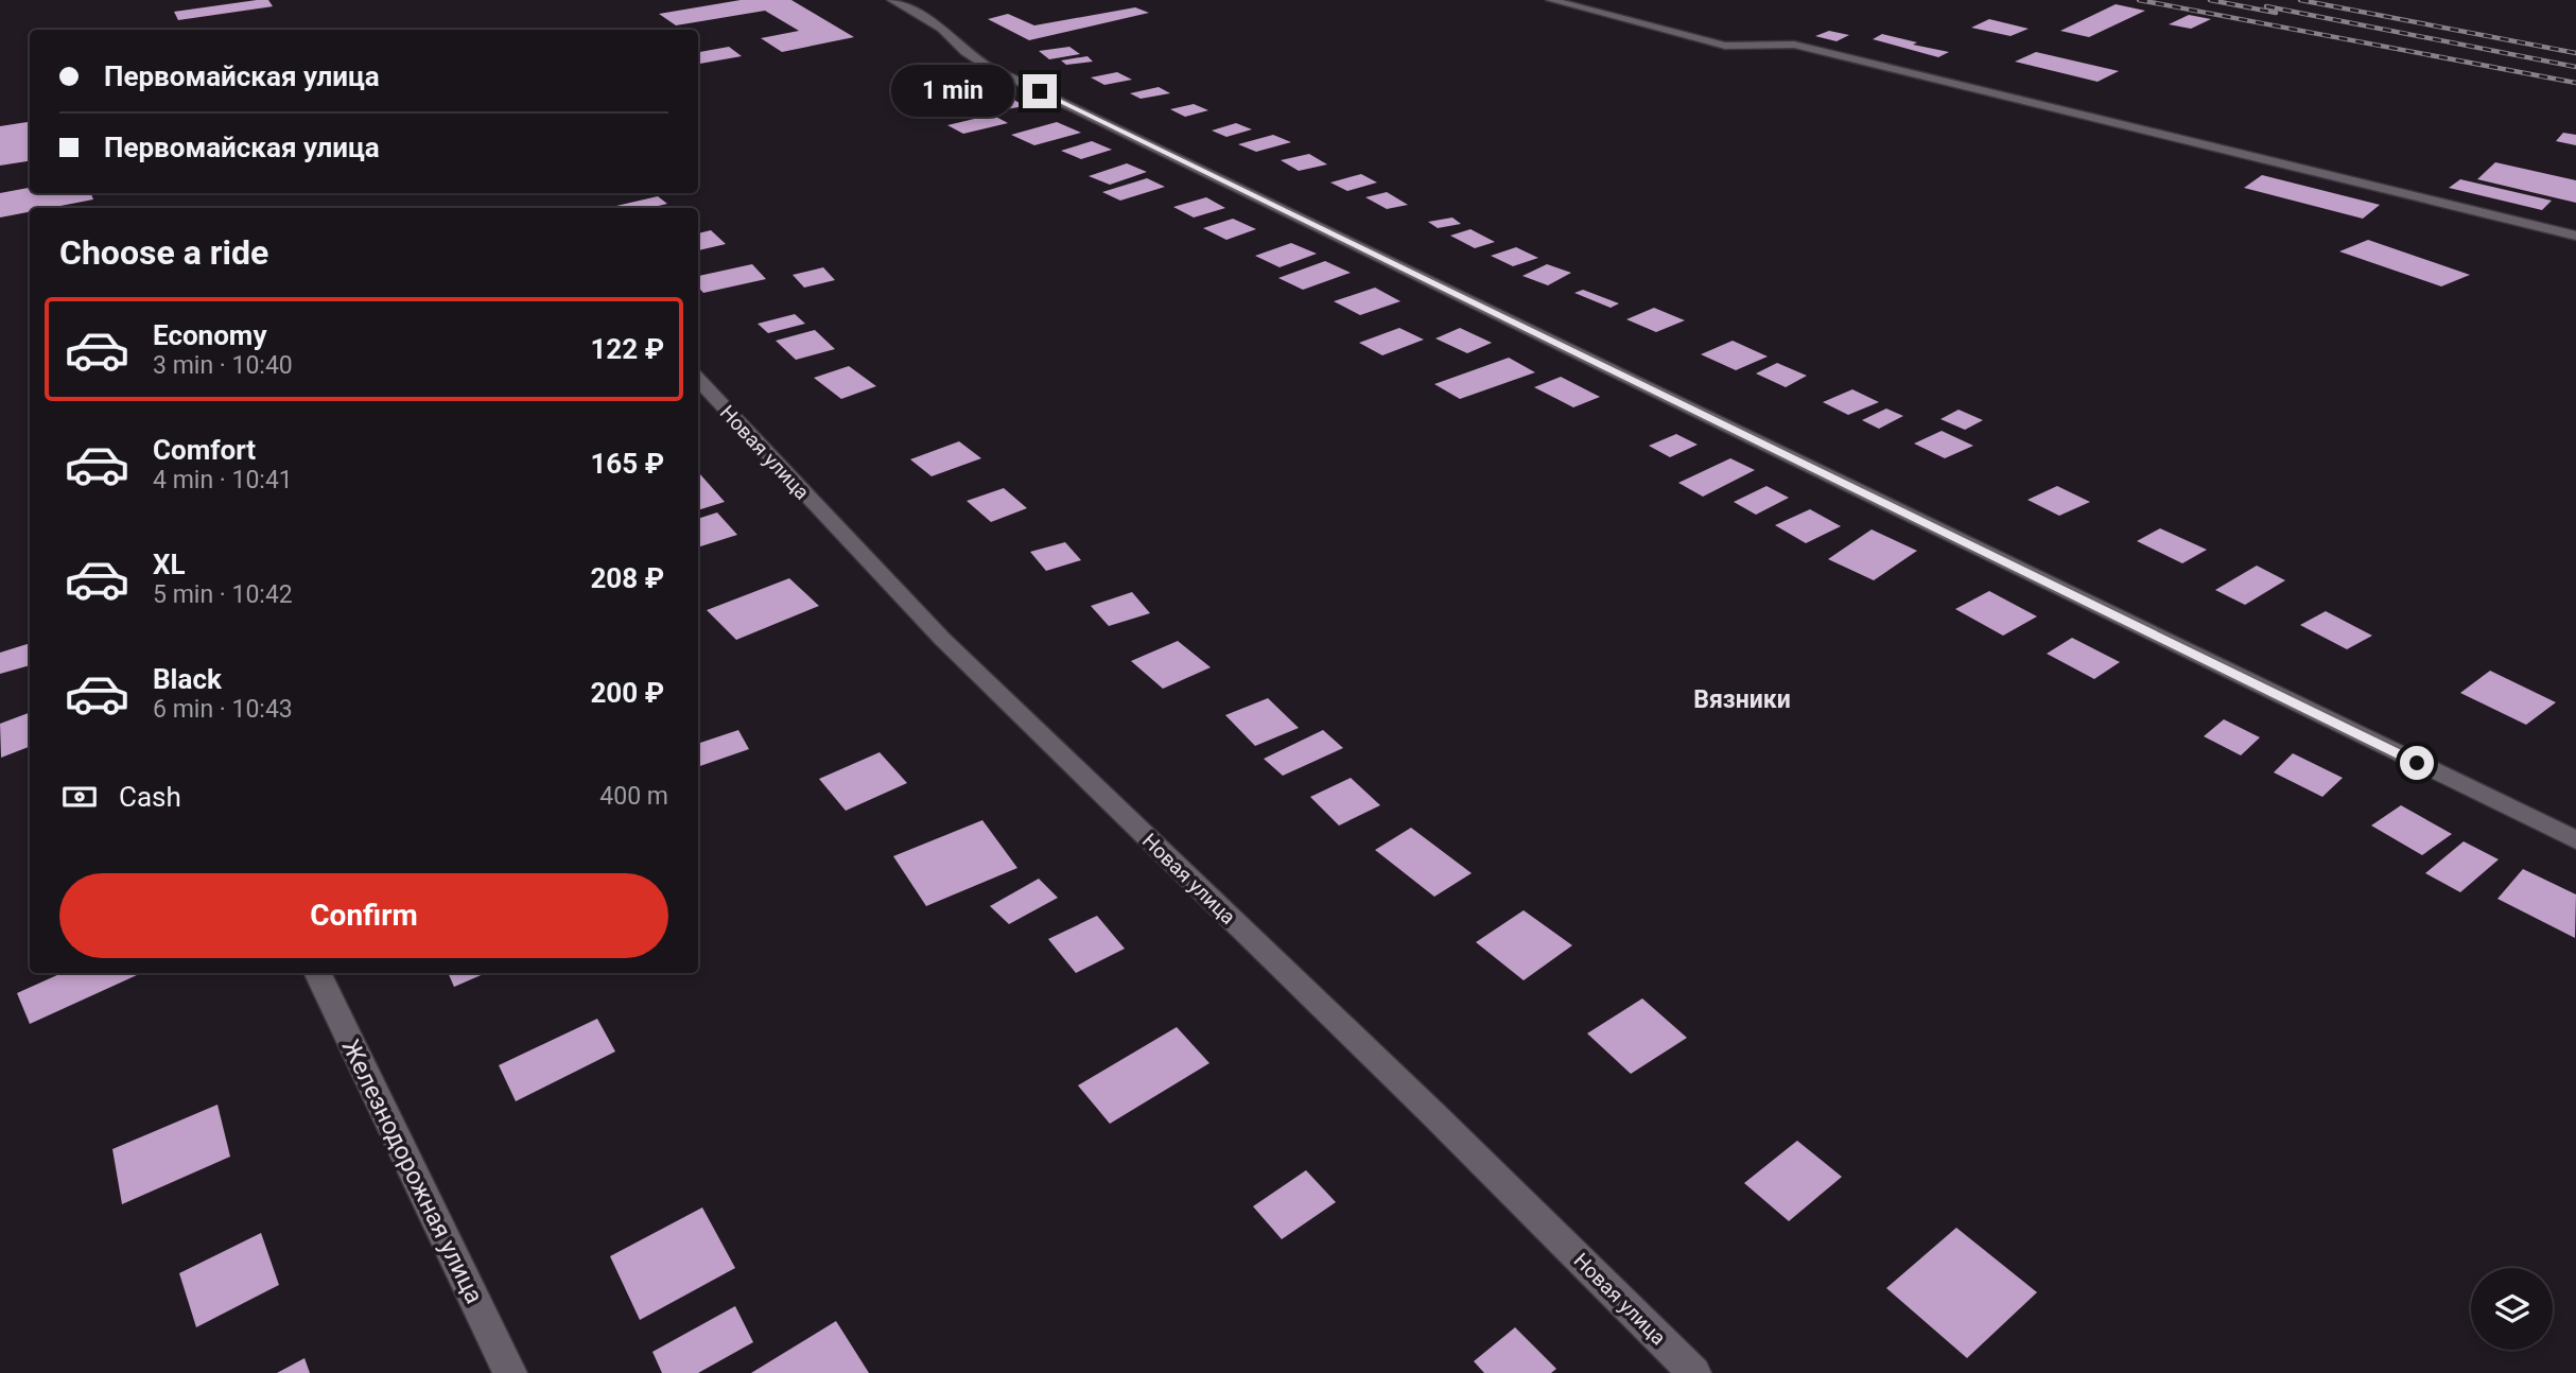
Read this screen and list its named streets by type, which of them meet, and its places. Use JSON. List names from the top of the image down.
{
  "streets": {
    "street": ["Новая улица", "Железнодорожная улица"]
  },
  "districts": ["Вязники"],
  "page": {
    "banner": ["Первомайская улица", "Первомайская улица"],
    "bubble": "1 min",
    "heading": "Choose a ride",
    "list": [
      {
        "name": "Economy",
        "note": "3 min · 10:40",
        "value": "122 ₽"
      },
      {
        "name": "Comfort",
        "note": "4 min · 10:41",
        "value": "165 ₽"
      },
      {
        "name": "XL",
        "note": "5 min · 10:42",
        "value": "208 ₽"
      },
      {
        "name": "Black",
        "note": "6 min · 10:43",
        "value": "200 ₽"
      }
    ],
    "pay": ["Cash", "400 m"],
    "buttons": "Confirm"
  }
}
